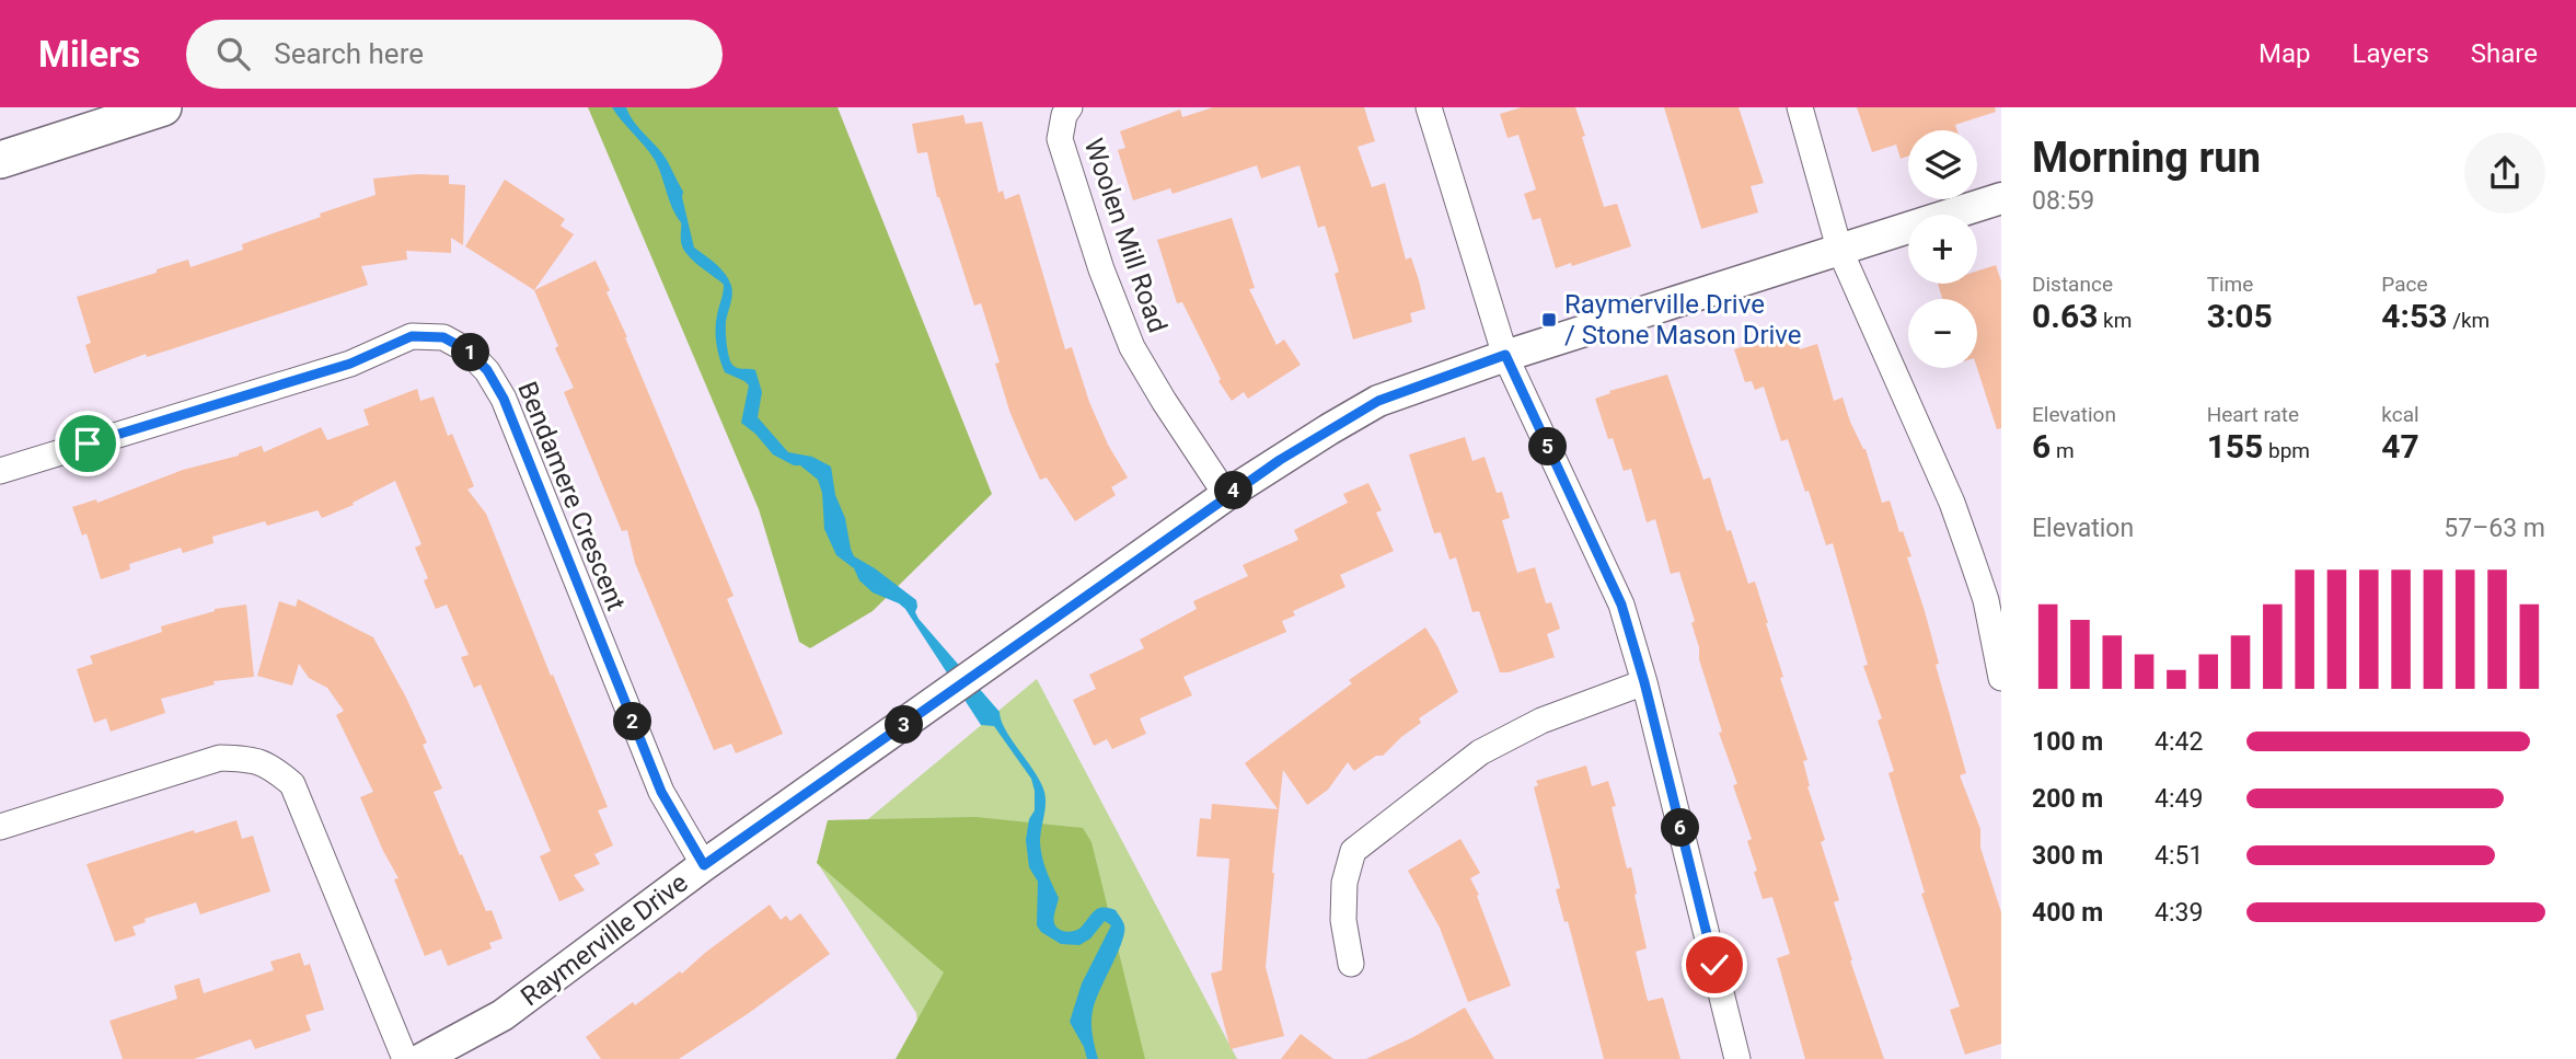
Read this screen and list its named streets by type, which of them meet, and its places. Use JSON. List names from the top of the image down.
{
  "streets": {
    "street": ["Woolen Mill Road", "Bendamere Crescent", "Raymerville Drive"]
  },
  "crossings": [
    ["Woolen Mill Road", "Raymerville Drive"],
    ["Bendamere Crescent", "Raymerville Drive"]
  ],
  "places": {
    "transit": ["Raymerville Drive / Stone Mason Drive"]
  },
  "page": {
    "header": "Milers",
    "search": "Search here",
    "nav": ["Map", "Layers", "Share"],
    "heading": ["Morning run", "08:59"],
    "map_buttons": ["+", "−"],
    "stats": [
      ["Distance", "0.63 km"],
      ["Time", "3:05"],
      ["Pace", "4:53 /km"],
      ["Elevation", "6 m"],
      ["Heart rate", "155 bpm"],
      ["kcal", "47"]
    ],
    "pins": [
      "1",
      "5",
      "4",
      "2",
      "3",
      "6"
    ],
    "chart": ["Elevation", "57–63 m"],
    "list": [
      {
        "name": "100 m",
        "note": "4:42"
      },
      {
        "name": "200 m",
        "note": "4:49"
      },
      {
        "name": "300 m",
        "note": "4:51"
      },
      {
        "name": "400 m",
        "note": "4:39"
      }
    ]
  }
}
